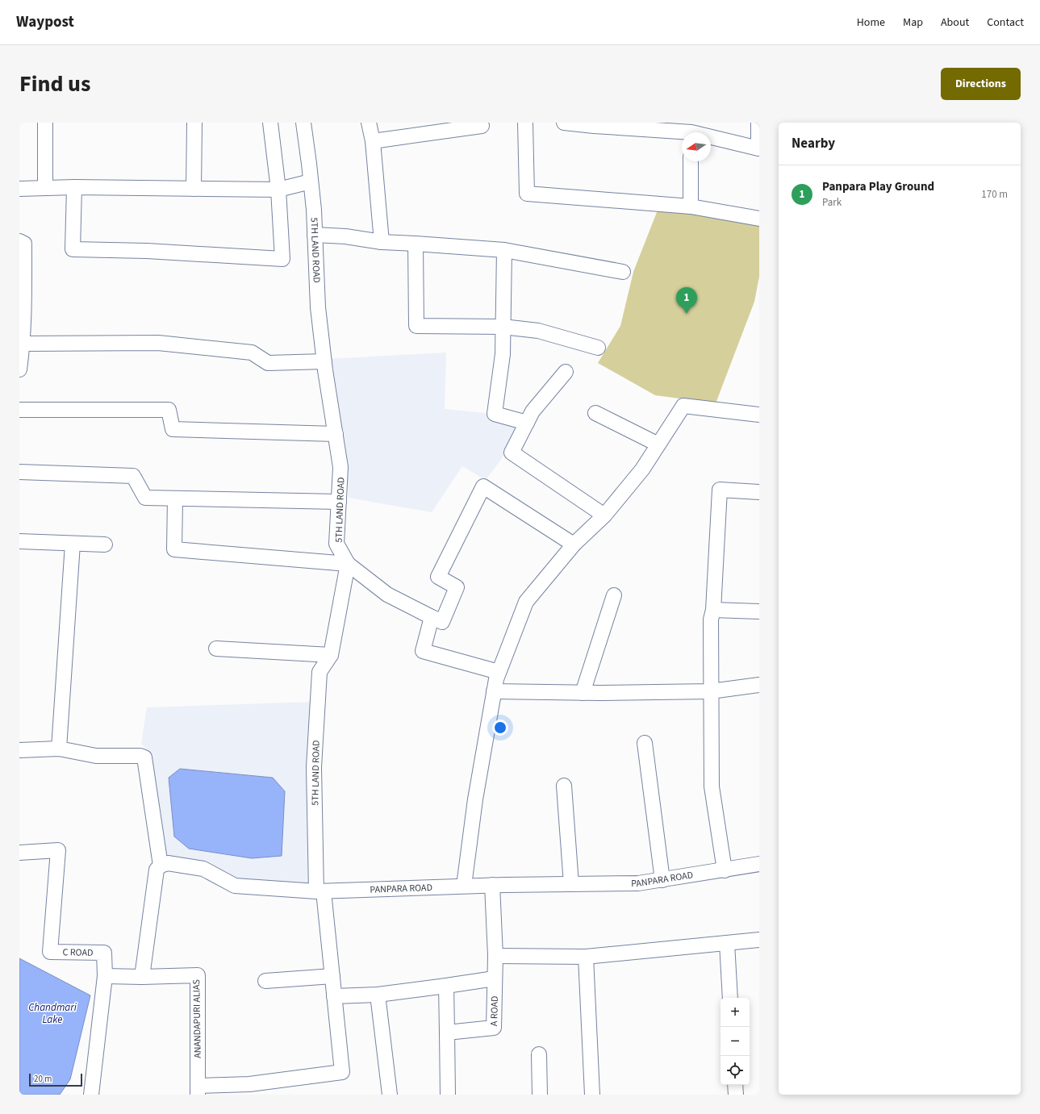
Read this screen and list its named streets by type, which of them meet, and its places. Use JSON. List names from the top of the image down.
{
  "streets": {
    "street": [
      "5TH LAND ROAD",
      "PANPARA ROAD",
      "C ROAD",
      "A ROAD",
      "ANANDAPURI ALIAS"
    ]
  },
  "crossings": [
    ["5TH LAND ROAD", "PANPARA ROAD"],
    ["5TH LAND ROAD", "ANANDAPURI ALIAS"],
    ["PANPARA ROAD", "A ROAD"],
    ["C ROAD", "ANANDAPURI ALIAS"]
  ],
  "water": ["Chandmari Lake"],
  "scale_bar": "20 m",
  "north": "left",
  "page": {
    "header": "Waypost",
    "nav": [
      "Home",
      "Map",
      "About",
      "Contact"
    ],
    "title": "Find us",
    "buttons": "Directions",
    "heading": "Nearby",
    "list": [
      {
        "mark": "1",
        "name": "Panpara Play Ground",
        "note": "Park",
        "value": "170 m"
      }
    ],
    "pins": "1",
    "map_buttons": ["+", "−"],
    "scale": "20 m"
  }
}
